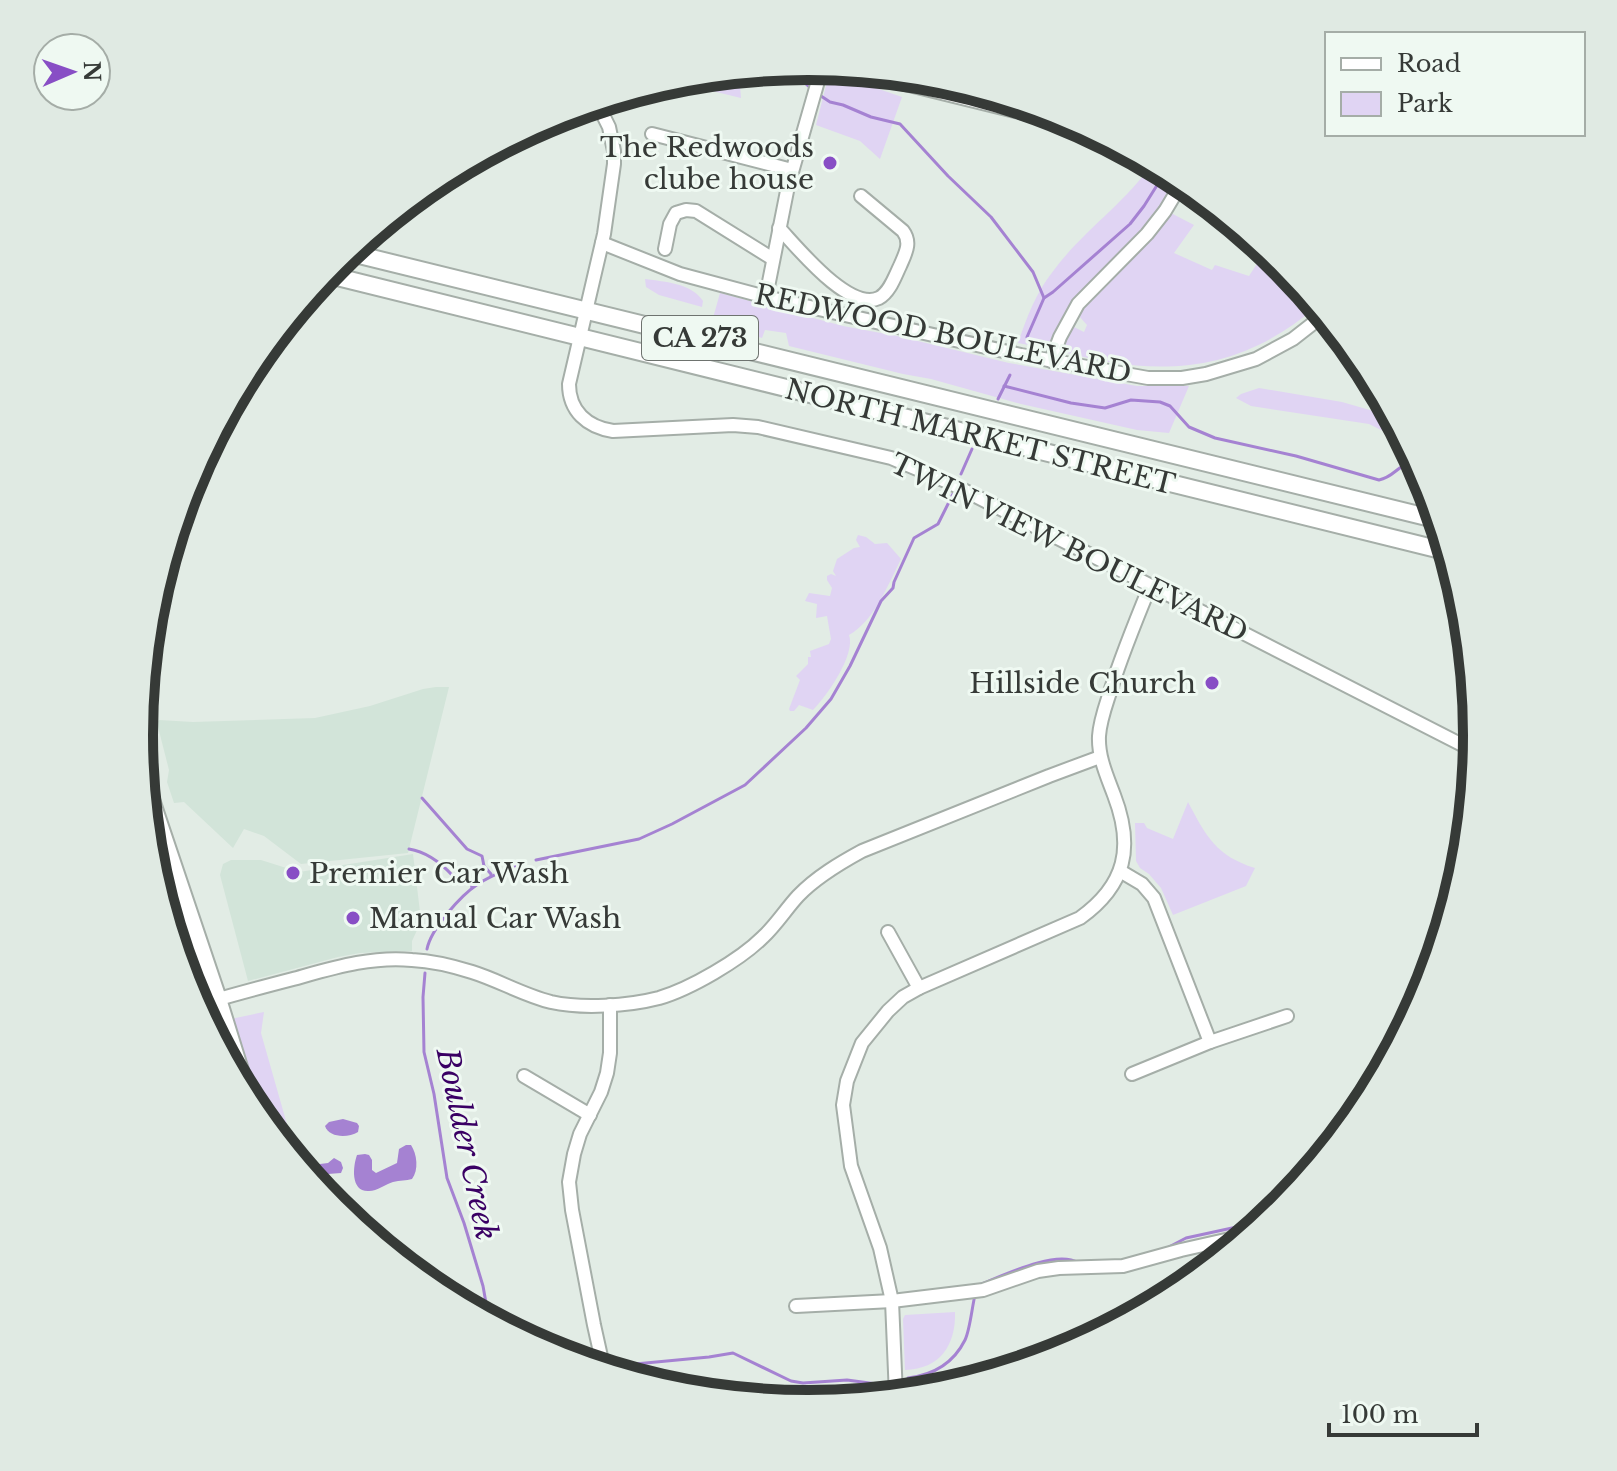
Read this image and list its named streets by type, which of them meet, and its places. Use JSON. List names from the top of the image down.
{
  "streets": {
    "main road": ["CA 273", "NORTH MARKET STREET"],
    "street": ["REDWOOD BOULEVARD", "TWIN VIEW BOULEVARD"]
  },
  "crossings": [
    ["NORTH MARKET STREET", "TWIN VIEW BOULEVARD"]
  ],
  "water": ["Boulder Creek"],
  "places": [
    "The Redwoods clube house",
    "Hillside Church",
    "Premier Car Wash",
    "Manual Car Wash"
  ],
  "legend": ["Road", "Park"],
  "scale_bar": "100 m",
  "north": "right"
}
